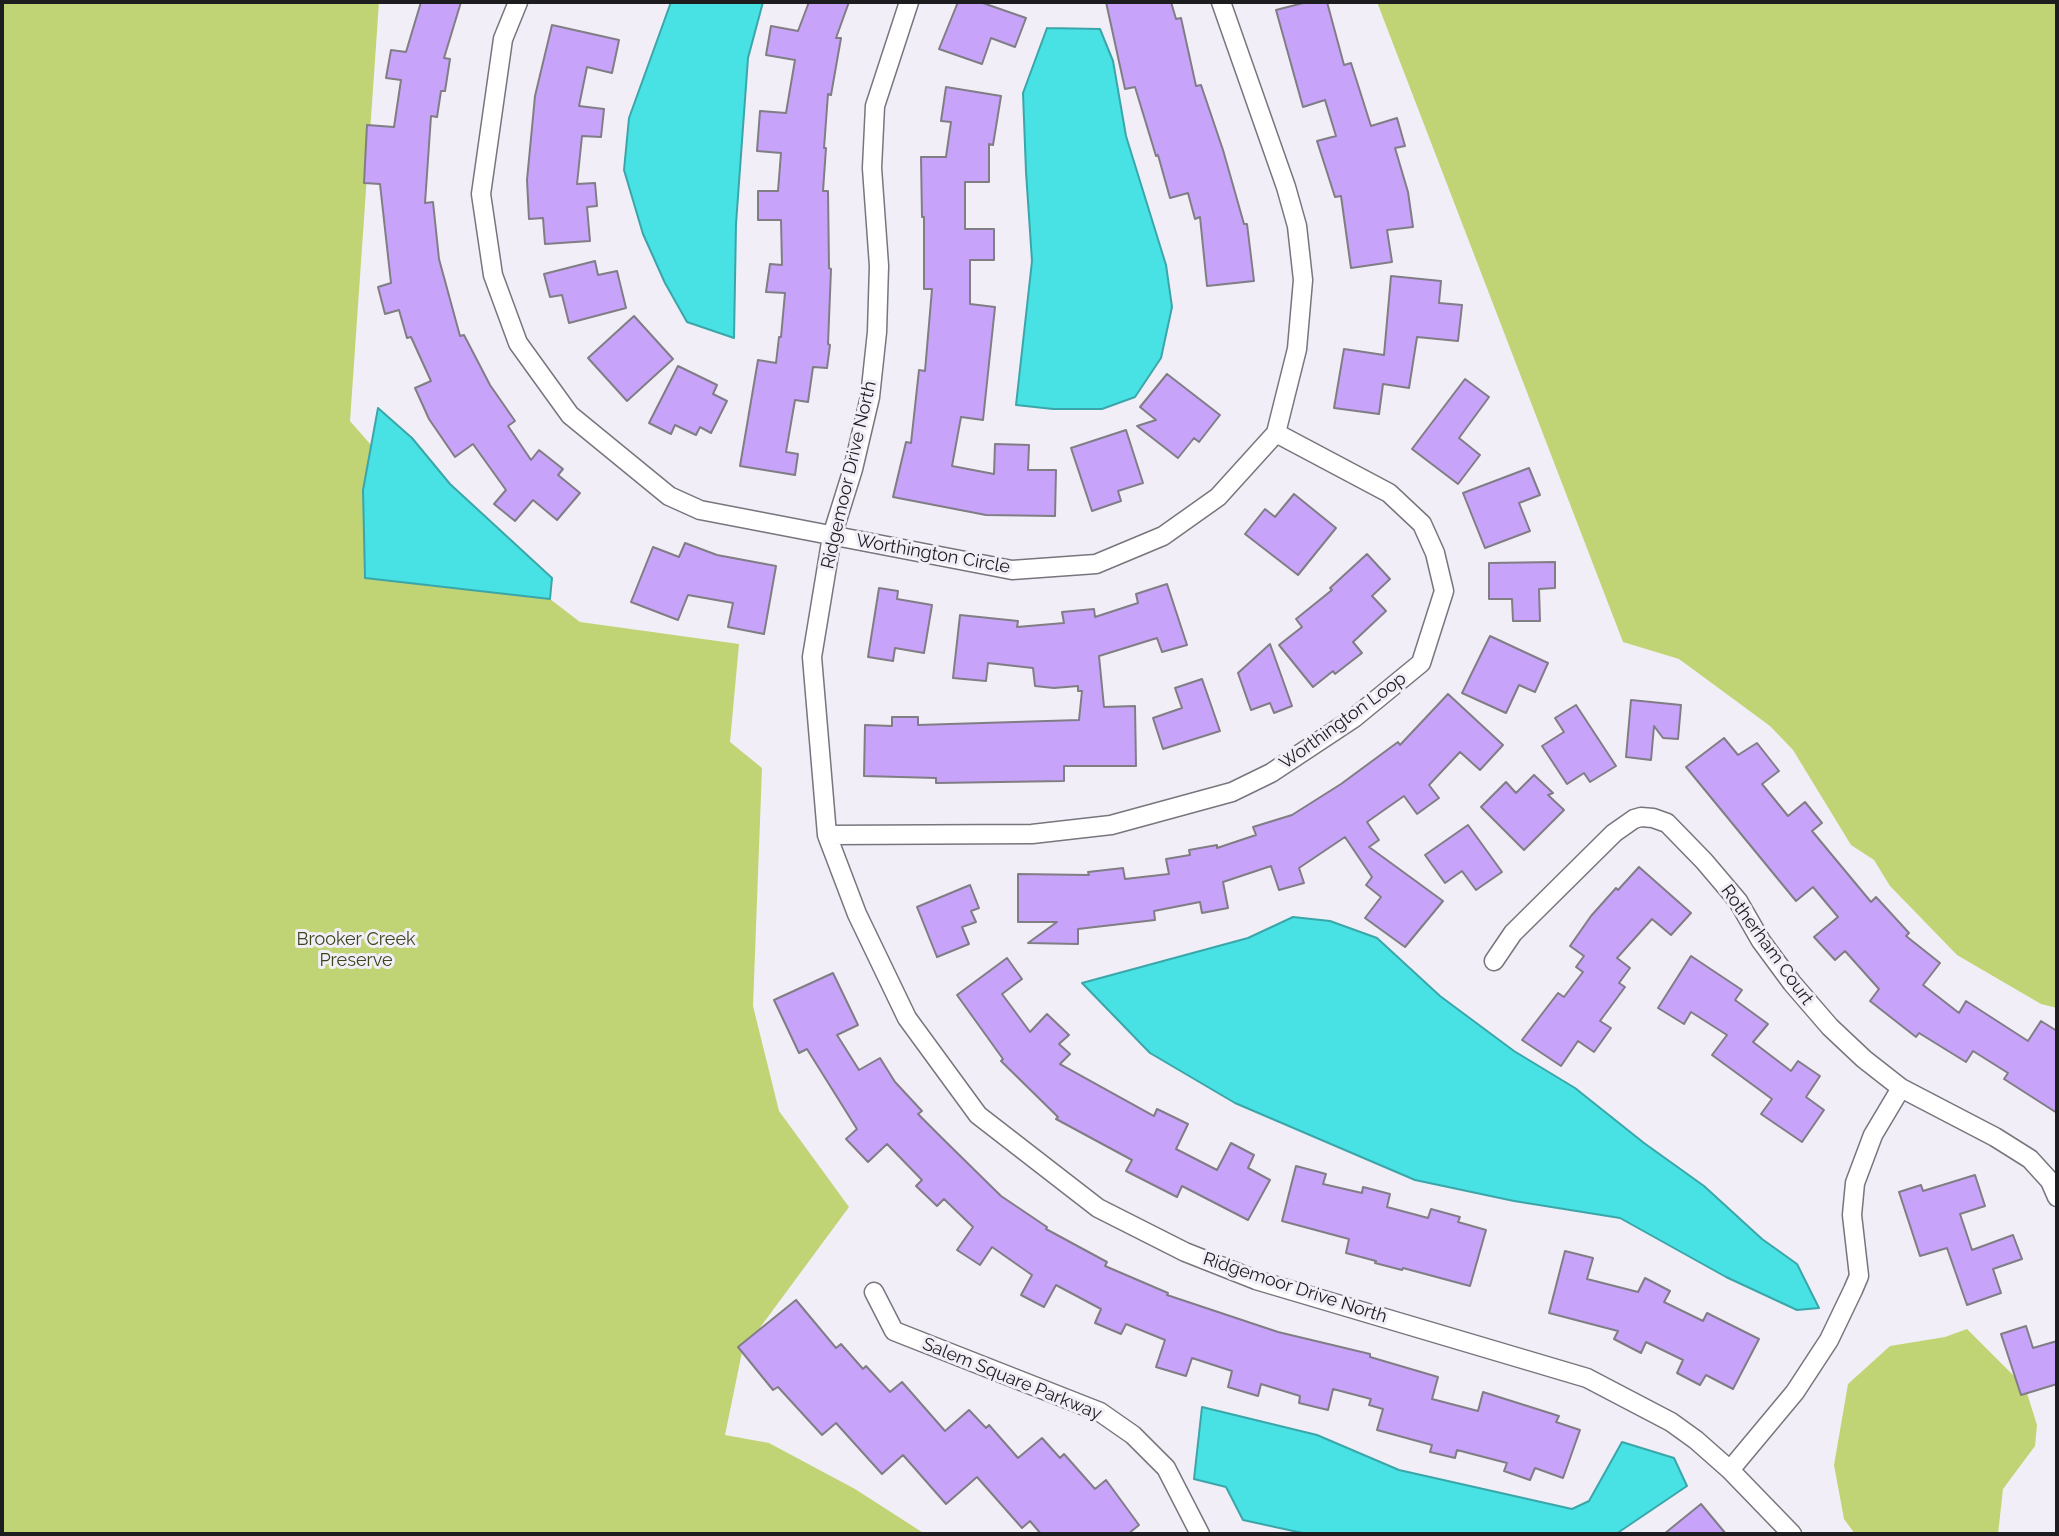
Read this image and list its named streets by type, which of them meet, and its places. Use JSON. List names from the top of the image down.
{
  "streets": {
    "street": [
      "Ridgemoor Drive North",
      "Worthington Circle",
      "Worthington Loop",
      "Rotherham Court",
      "Salem Square Parkway"
    ]
  },
  "crossings": [
    ["Ridgemoor Drive North", "Worthington Circle"],
    ["Ridgemoor Drive North", "Worthington Loop"],
    ["Worthington Circle", "Worthington Loop"]
  ],
  "parks": ["Brooker Creek Preserve"]
}
